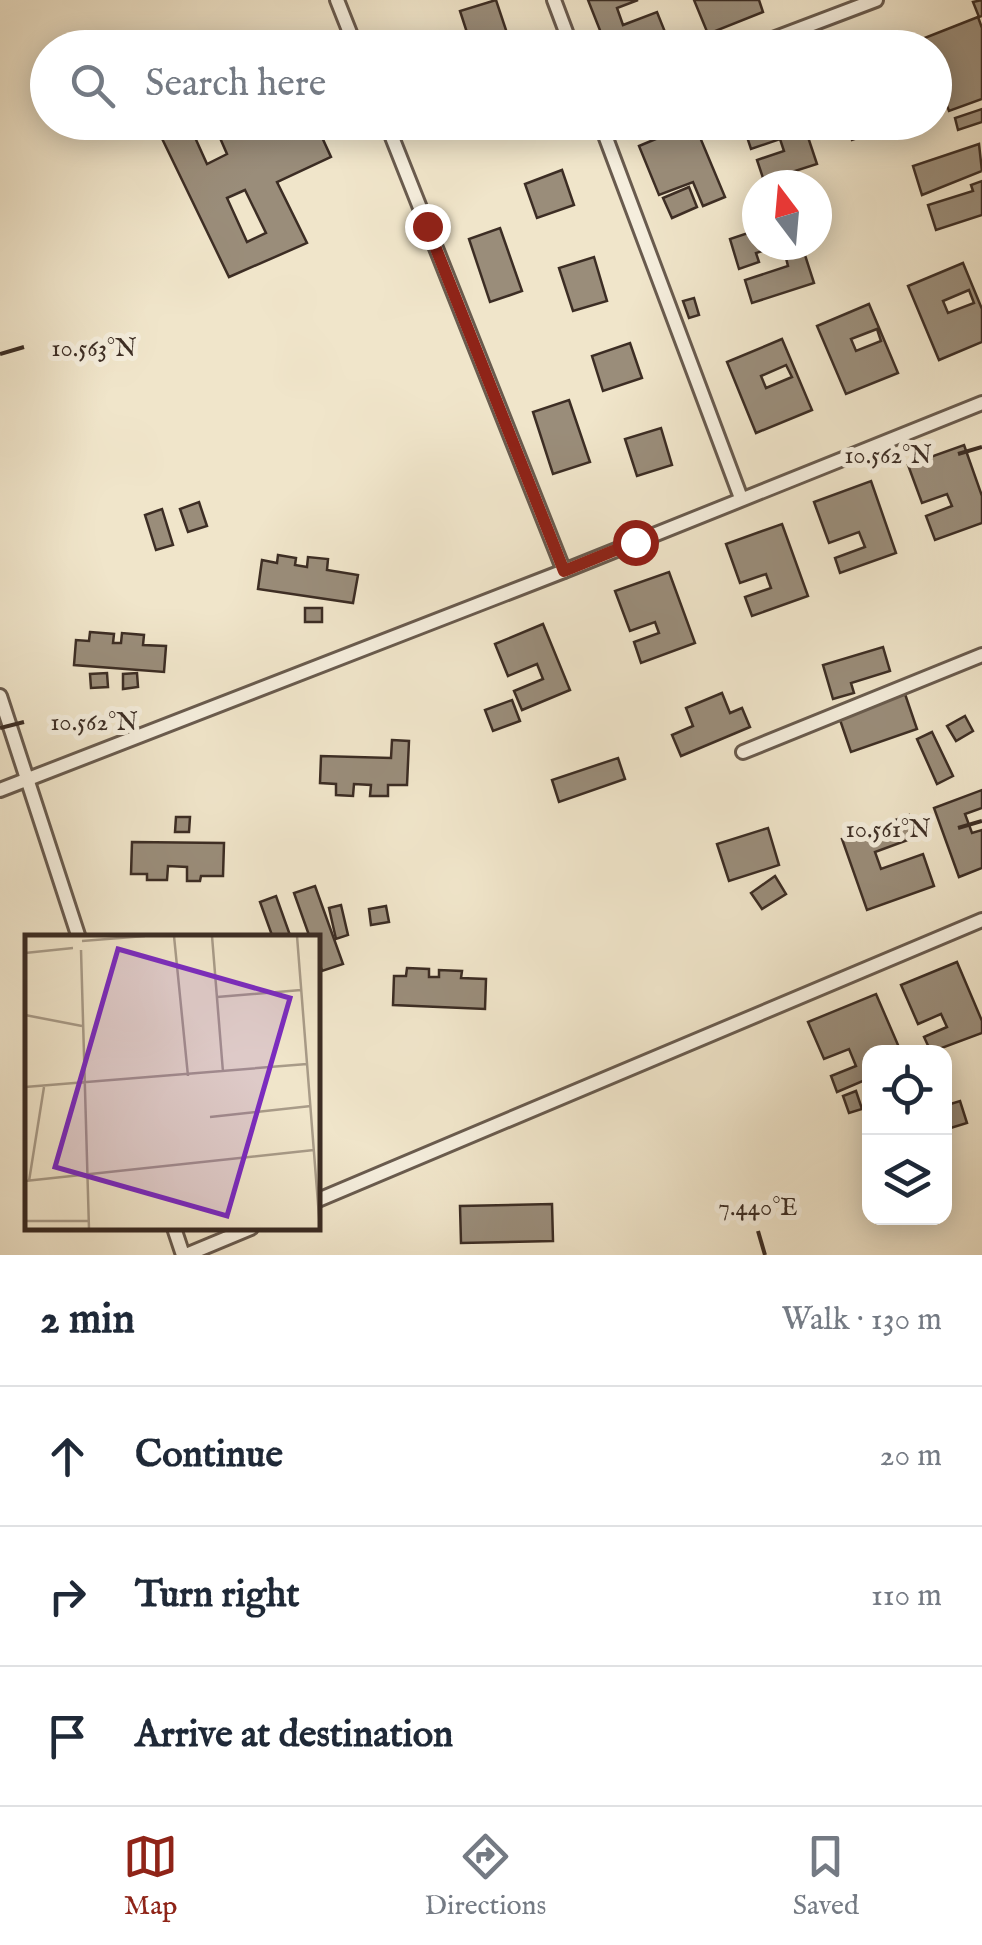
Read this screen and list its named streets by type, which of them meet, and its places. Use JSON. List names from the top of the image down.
{
  "north": "top",
  "page": {
    "search": "Search here",
    "heading": ["2 min", "Walk · 130 m"],
    "list": [
      ["Continue", "20 m"],
      ["Turn right", "110 m"],
      "Arrive at destination"
    ],
    "nav": ["Map", "Directions", "Saved"]
  },
  "coordinates": [
    "10.563°N",
    "10.562°N",
    "10.561°N",
    "7.440°E"
  ]
}
